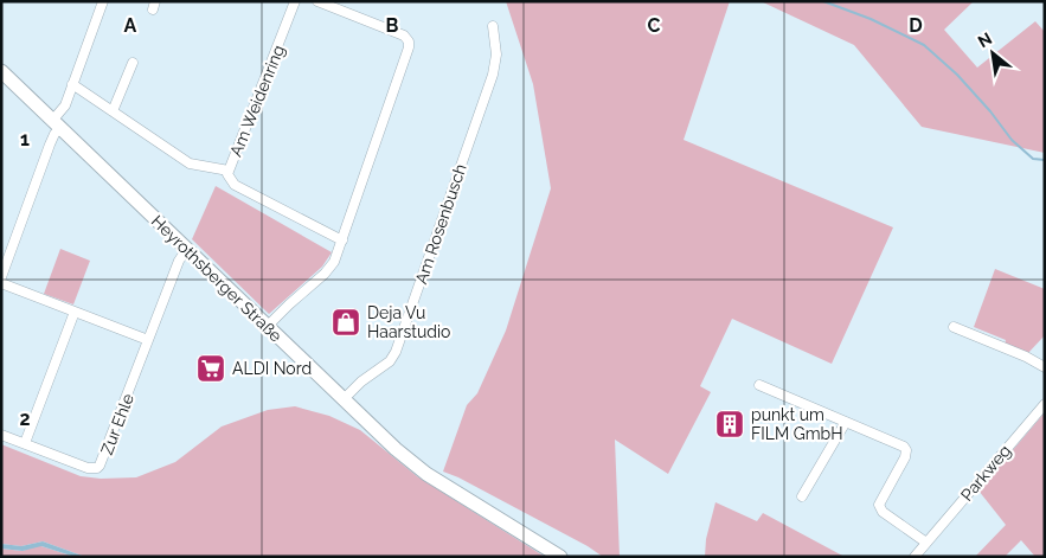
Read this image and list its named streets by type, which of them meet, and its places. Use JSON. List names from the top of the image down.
{
  "streets": {
    "street": [
      "Am Weidenring",
      "Am Rosenbusch",
      "Heyrothsberger Straße",
      "Zur Ehle",
      "Parkweg"
    ]
  },
  "crossings": [
    ["Am Rosenbusch", "Heyrothsberger Straße"],
    ["Heyrothsberger Straße", "Zur Ehle"]
  ],
  "places": {
    "shop": ["Deja Vu Haarstudio"],
    "supermarket": ["ALDI Nord"],
    "building": ["punkt um FILM GmbH"]
  },
  "north": "top left",
  "grid": {
    "columns": [
      "A",
      "B",
      "C",
      "D"
    ],
    "rows": ["1", "2"]
  }
}
